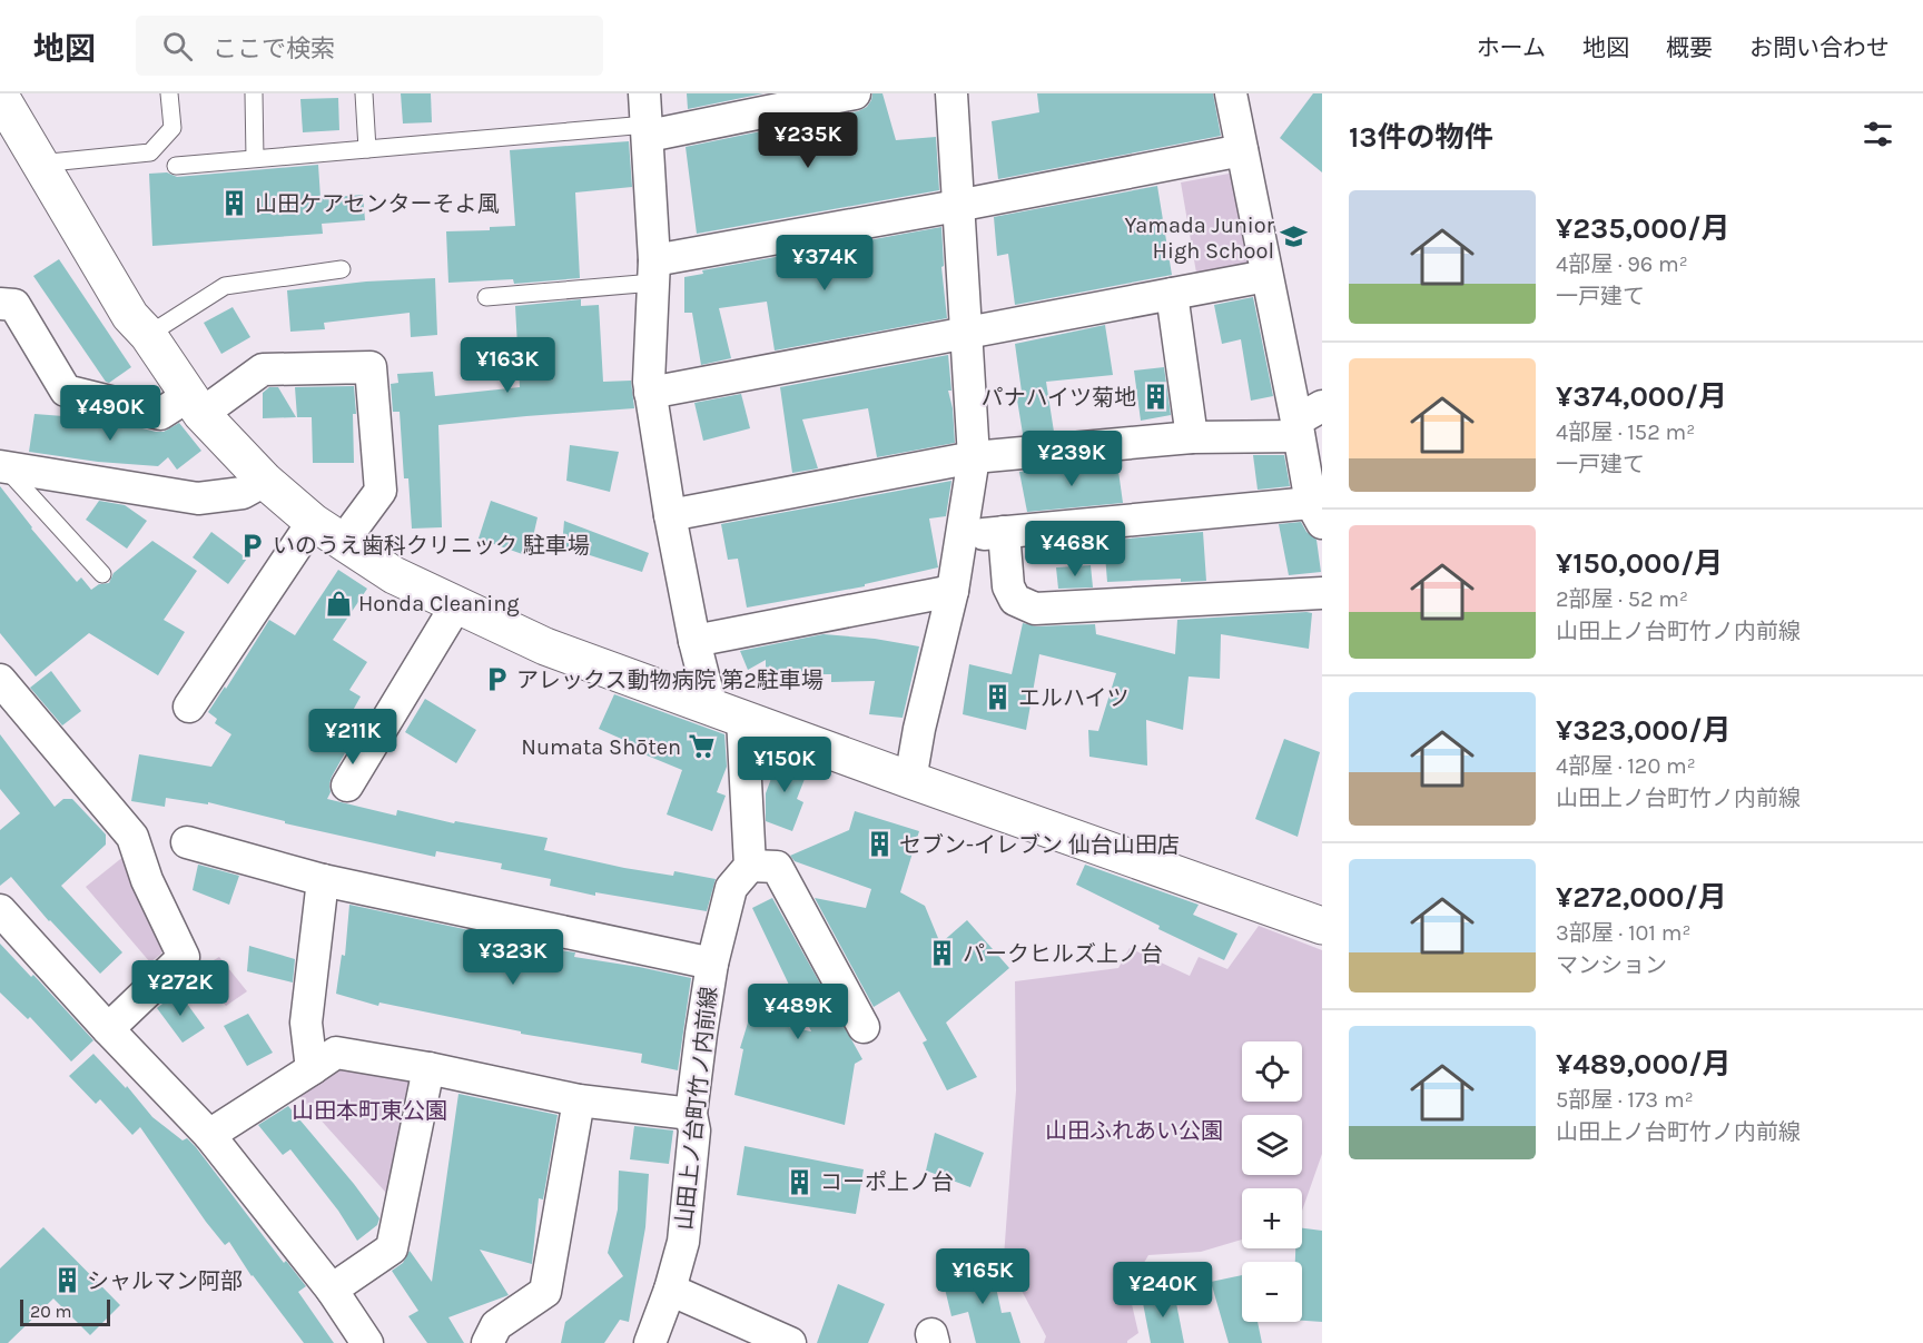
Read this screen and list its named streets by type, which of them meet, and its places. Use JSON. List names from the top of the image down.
{
  "streets": {
    "street": ["山田上ノ台町竹ノ内前線"]
  },
  "parks": ["山田本町東公園", "山田ふれあい公園"],
  "places": {
    "building": [
      "山田ケアセンターそよ風",
      "パナハイツ菊地",
      "エルハイツ",
      "セブン-イレブン 仙台山田店",
      "パークヒルズ上ノ台",
      "コーポ上ノ台",
      "シャルマン阿部"
    ],
    "school or university": ["Yamada Junior High School"],
    "parking": ["いのうえ歯科クリニック 駐車場", "アレックス動物病院 第2駐車場"],
    "shop": ["Honda Cleaning"],
    "supermarket": ["Numata Shōten"]
  },
  "scale_bar": "20 m",
  "page": {
    "header": "地図",
    "search": "ここで検索",
    "nav": [
      "ホーム",
      "地図",
      "概要",
      "お問い合わせ"
    ],
    "heading": "13件の物件",
    "price": [
      "¥235K",
      "¥374K",
      "¥163K",
      "¥490K",
      "¥239K",
      "¥468K",
      "¥211K",
      "¥150K",
      "¥323K",
      "¥272K",
      "¥489K",
      "¥165K",
      "¥240K"
    ],
    "list": [
      {
        "name": "¥235,000/月",
        "note": "4部屋 · 96 m² · 一戸建て"
      },
      {
        "name": "¥374,000/月",
        "note": "4部屋 · 152 m² · 一戸建て"
      },
      {
        "name": "¥150,000/月",
        "note": "2部屋 · 52 m² · 山田上ノ台町竹ノ内前線"
      },
      {
        "name": "¥323,000/月",
        "note": "4部屋 · 120 m² · 山田上ノ台町竹ノ内前線"
      },
      {
        "name": "¥272,000/月",
        "note": "3部屋 · 101 m² · マンション"
      },
      {
        "name": "¥489,000/月",
        "note": "5部屋 · 173 m² · 山田上ノ台町竹ノ内前線"
      }
    ],
    "map_buttons": ["+", "−"],
    "scale": "20 m"
  }
}
